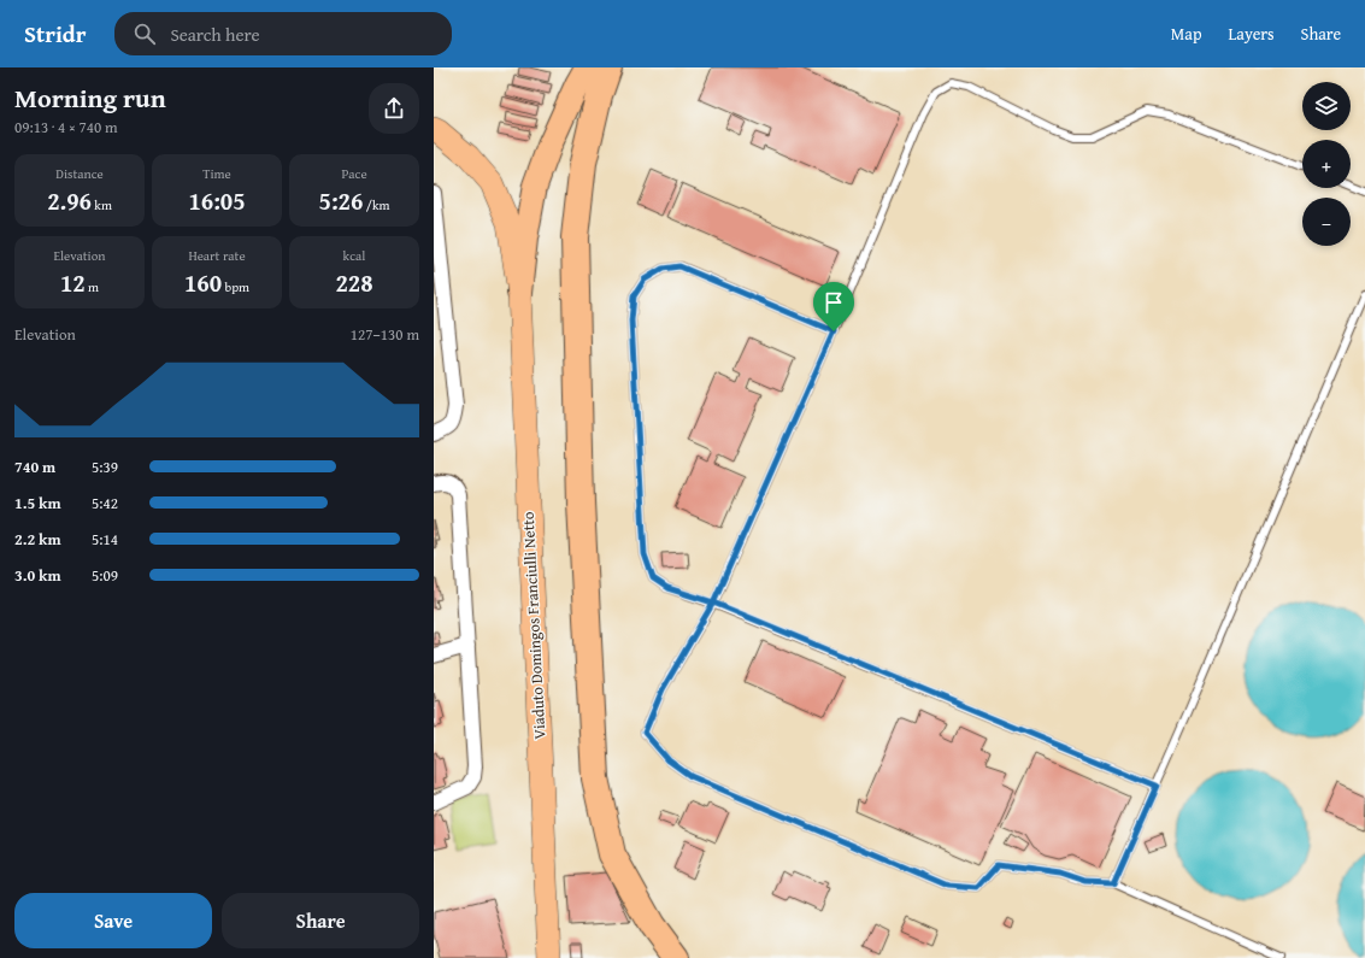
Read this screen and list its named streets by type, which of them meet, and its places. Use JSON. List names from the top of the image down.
{
  "streets": {
    "main road": ["Viaduto Domingos Franciulli Netto"]
  },
  "page": {
    "header": "Stridr",
    "search": "Search here",
    "nav": ["Map", "Layers", "Share"],
    "heading": ["Morning run", "09:13 · 4 × 740 m"],
    "map_buttons": ["+", "−"],
    "stats": [
      ["Distance", "2.96 km"],
      ["Time", "16:05"],
      ["Pace", "5:26 /km"],
      ["Elevation", "12 m"],
      ["Heart rate", "160 bpm"],
      ["kcal", "228"]
    ],
    "chart": ["Elevation", "127–130 m"],
    "list": [
      {
        "name": "740 m",
        "note": "5:39"
      },
      {
        "name": "1.5 km",
        "note": "5:42"
      },
      {
        "name": "2.2 km",
        "note": "5:14"
      },
      {
        "name": "3.0 km",
        "note": "5:09"
      }
    ],
    "buttons": ["Save", "Share"]
  }
}
